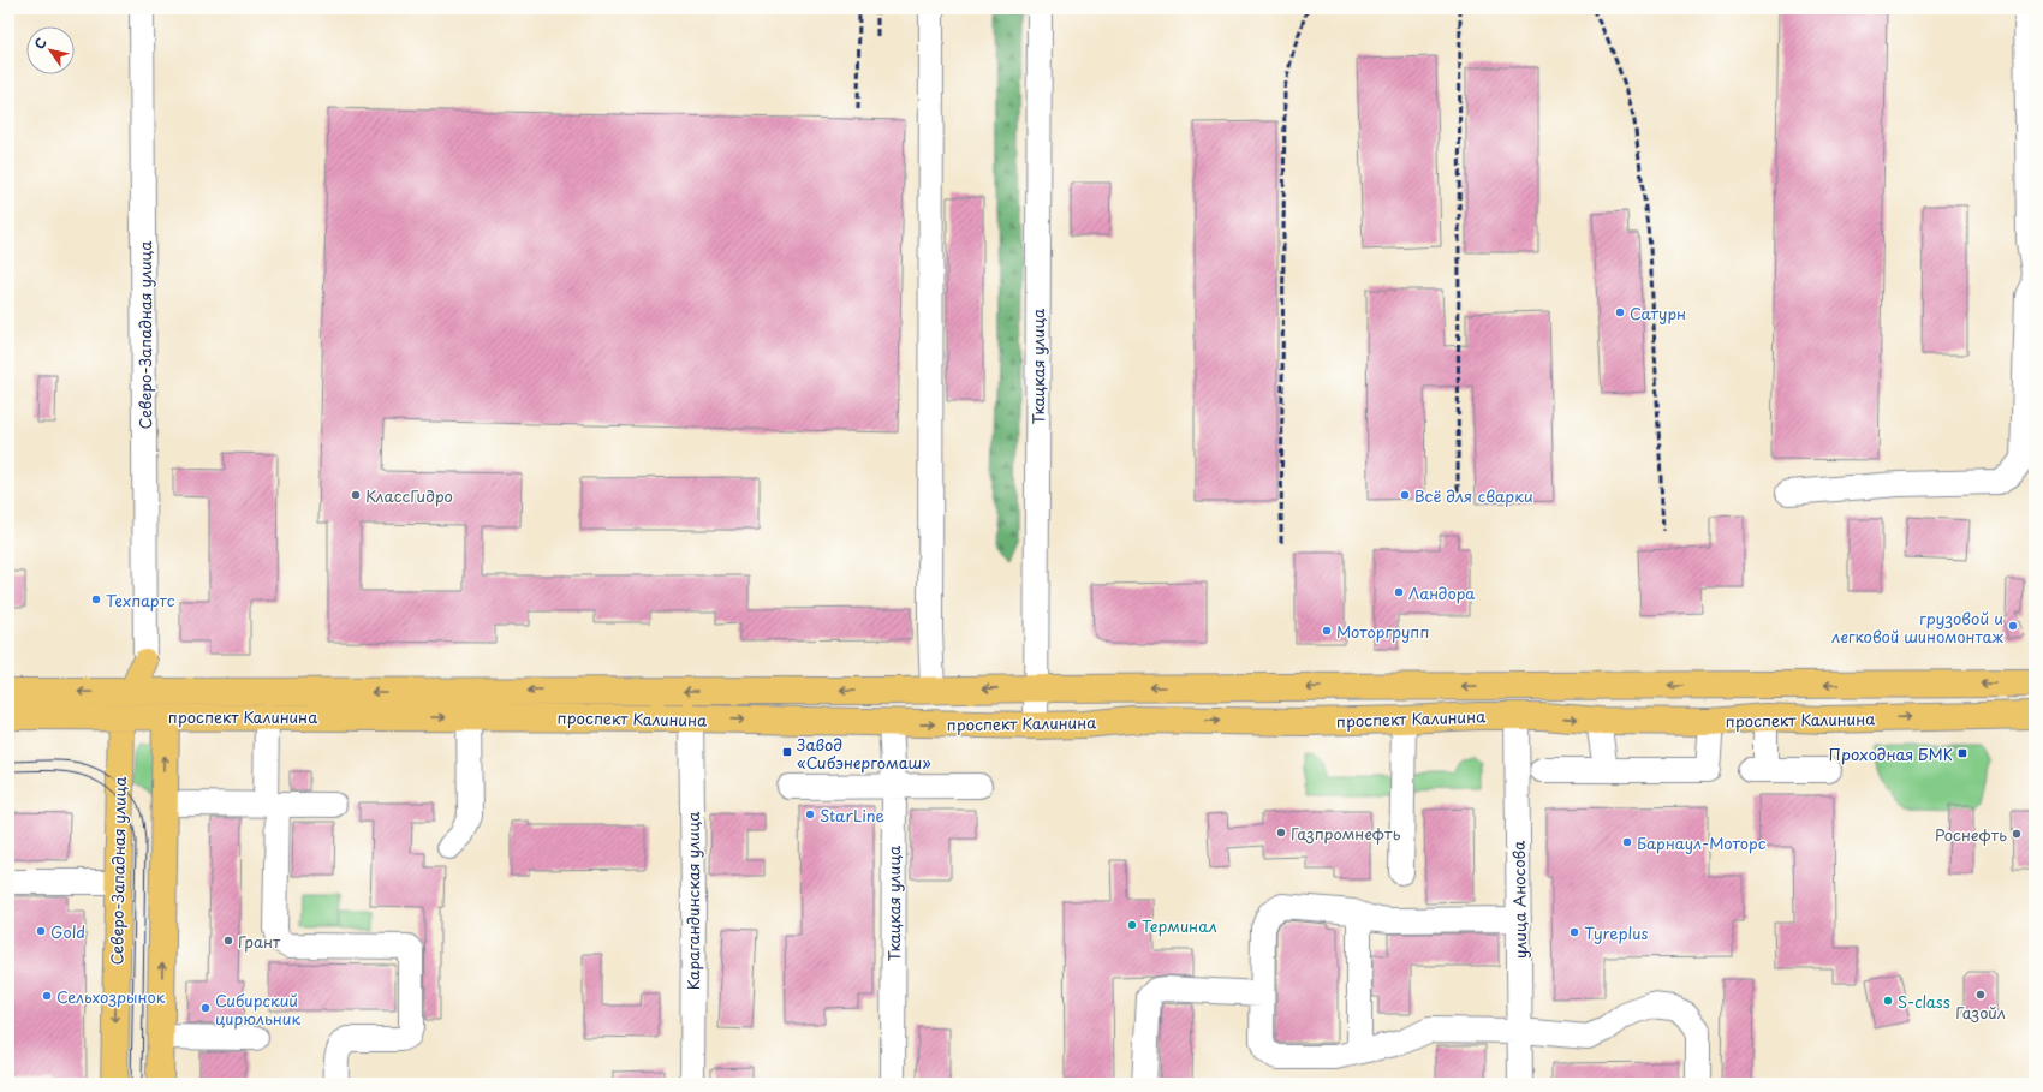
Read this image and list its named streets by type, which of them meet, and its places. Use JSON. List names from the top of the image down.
{
  "streets": {
    "main road": ["Северо-Западная улица", "проспект Калинина"],
    "street": ["Ткацкая улица", "улица Аносова", "Карагандинская улица"]
  },
  "crossings": [
    ["Северо-Западная улица", "проспект Калинина"],
    ["Ткацкая улица", "проспект Калинина"],
    ["проспект Калинина", "улица Аносова"],
    ["проспект Калинина", "Карагандинская улица"]
  ],
  "places": {
    "other": [
      "Сатурн",
      "КлассГидро",
      "Всё для сварки",
      "Ландора",
      "Техпартс",
      "грузовой и легковой шиномонтаж",
      "Моторгрупп",
      "StarLine",
      "Газпромнефть",
      "Роснефть",
      "Барнаул-Моторс",
      "Терминал",
      "Gold",
      "Tyreplus",
      "Грант",
      "Газойл",
      "Сельхозрынок",
      "S-class",
      "Сибирский цирюльник"
    ],
    "transit": ["Завод «Сибэнергомаш»", "Проходная БМК"]
  },
  "north": "top left"
}
